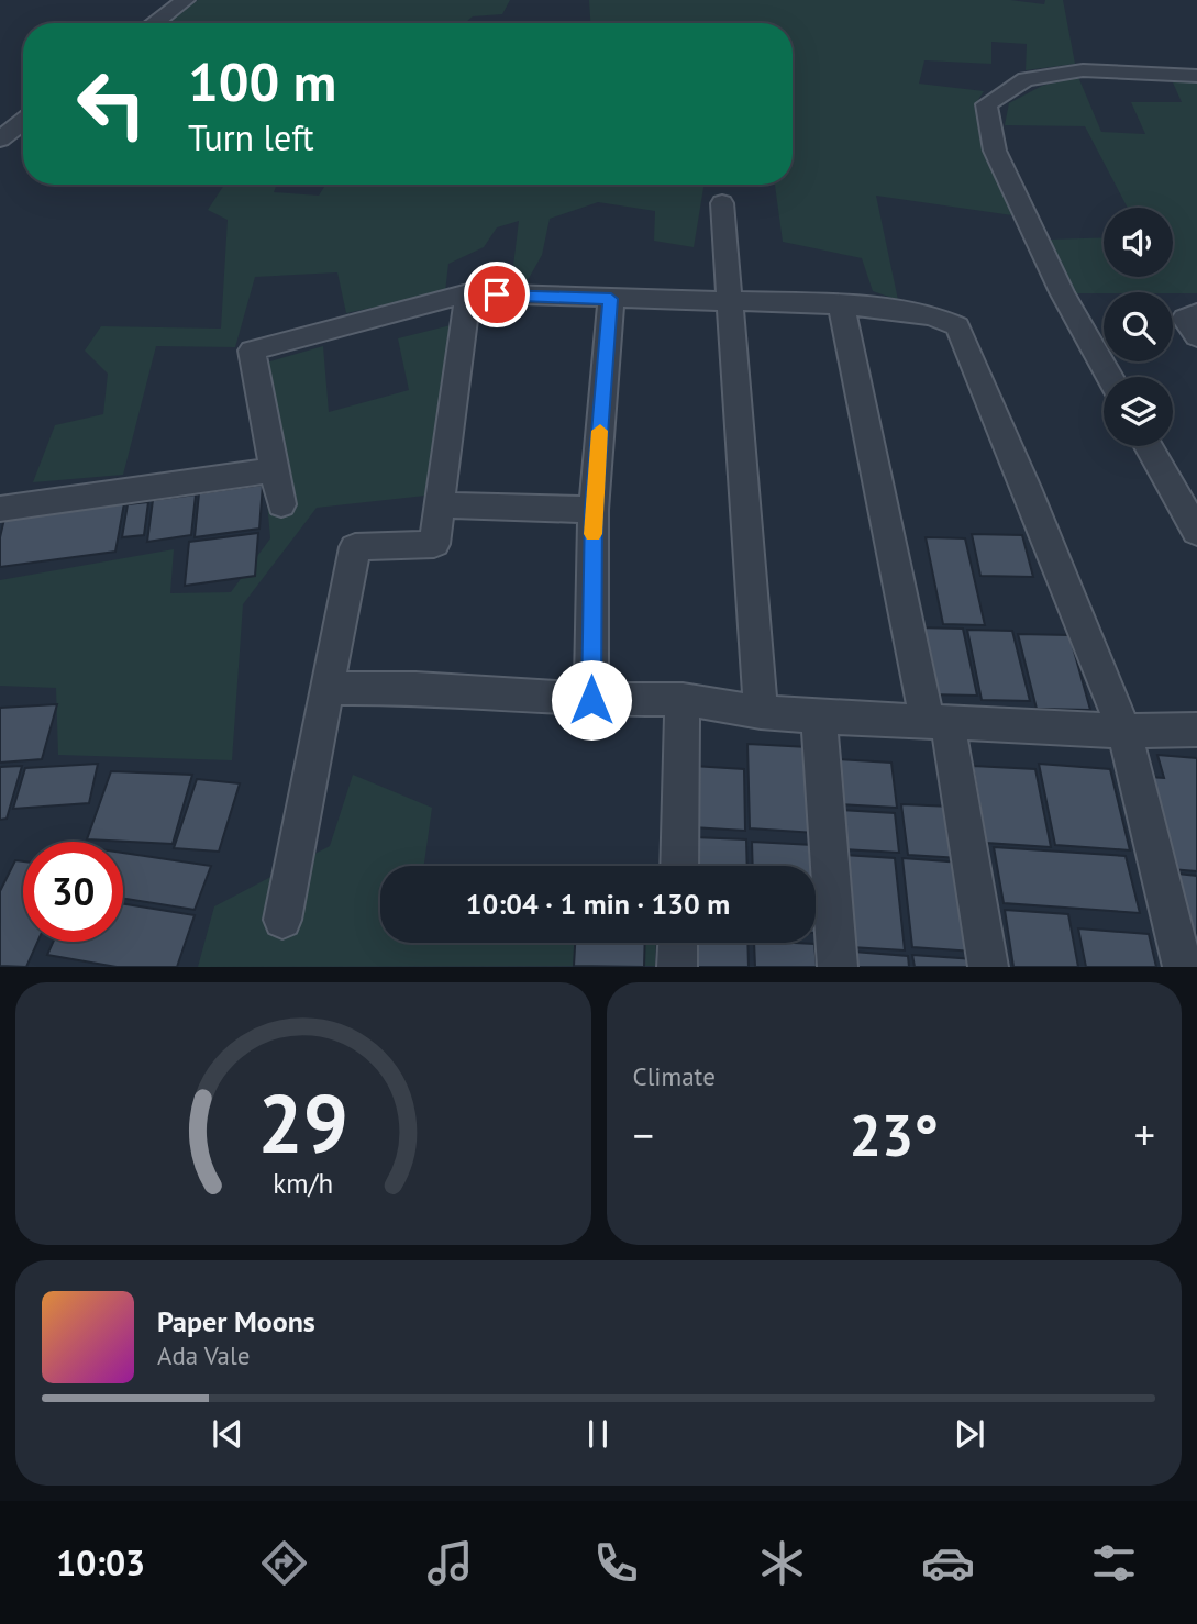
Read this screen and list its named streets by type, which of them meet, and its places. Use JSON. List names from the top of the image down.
{
  "page": {
    "turn": ["100 m", "Turn left"],
    "limit": "30",
    "trip": "10:04 · 1 min · 130 m",
    "tile": "Climate",
    "heat": ["−", "23°", "+"],
    "song": ["Paper Moons", "Ada Vale"],
    "tabs": "10:03",
    "gauge": ["29", "km/h"]
  }
}
